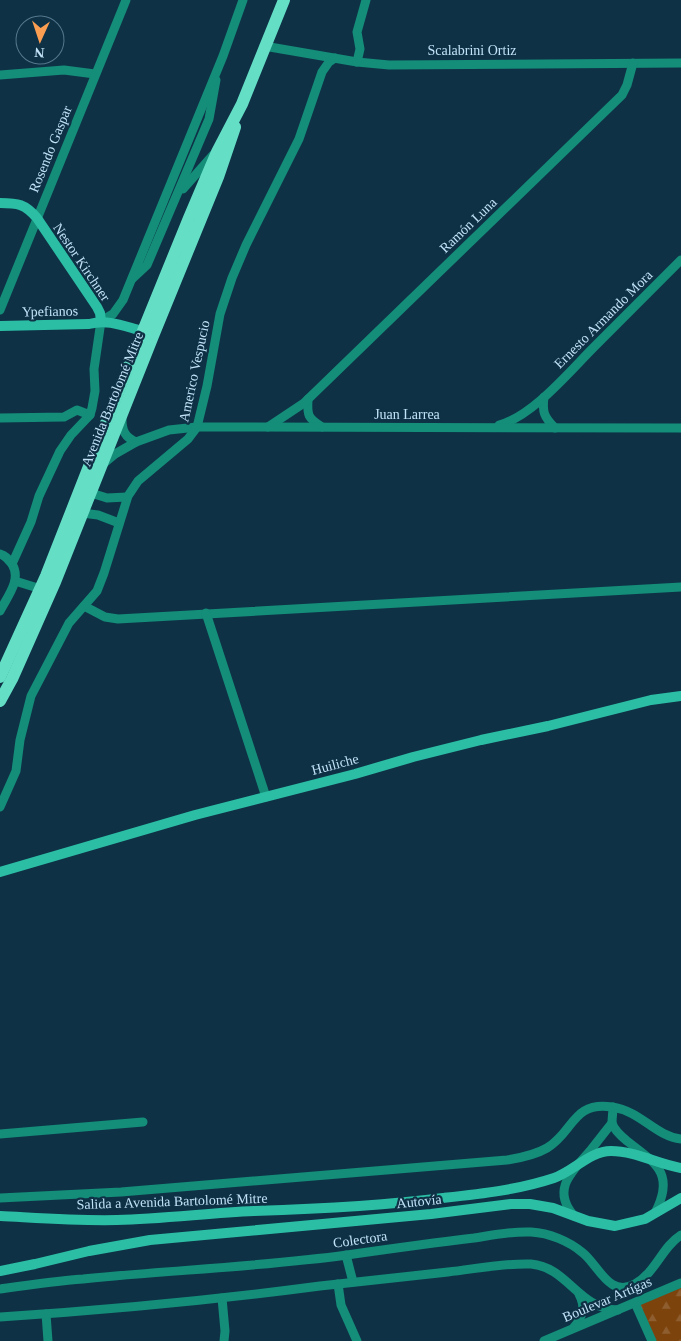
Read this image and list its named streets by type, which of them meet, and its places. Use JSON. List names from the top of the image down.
{
  "streets": {
    "main road": ["Avenida Bartolomé Mitre"],
    "street": [
      "Scalabrini Ortiz",
      "Rosendo Gaspar",
      "Ramón Luna",
      "Nestor Kirchner",
      "Ypefianos",
      "Ernesto Armando Mora",
      "Americo Vespucio",
      "Juan Larrea",
      "Huiliche",
      "Salida a Avenida Bartolomé Mitre",
      "Autovía",
      "Colectora",
      "Boulevar Artígas"
    ]
  },
  "crossings": [
    ["Scalabrini Ortiz", "Ramón Luna"],
    ["Scalabrini Ortiz", "Americo Vespucio"],
    ["Scalabrini Ortiz", "Avenida Bartolomé Mitre"],
    ["Rosendo Gaspar", "Nestor Kirchner"],
    ["Ramón Luna", "Juan Larrea"],
    ["Nestor Kirchner", "Ypefianos"],
    ["Nestor Kirchner", "Avenida Bartolomé Mitre"],
    ["Ernesto Armando Mora", "Juan Larrea"],
    ["Americo Vespucio", "Juan Larrea"],
    ["Avenida Bartolomé Mitre", "Juan Larrea"],
    ["Salida a Avenida Bartolomé Mitre", "Autovía"]
  ],
  "north": "bottom"
}
